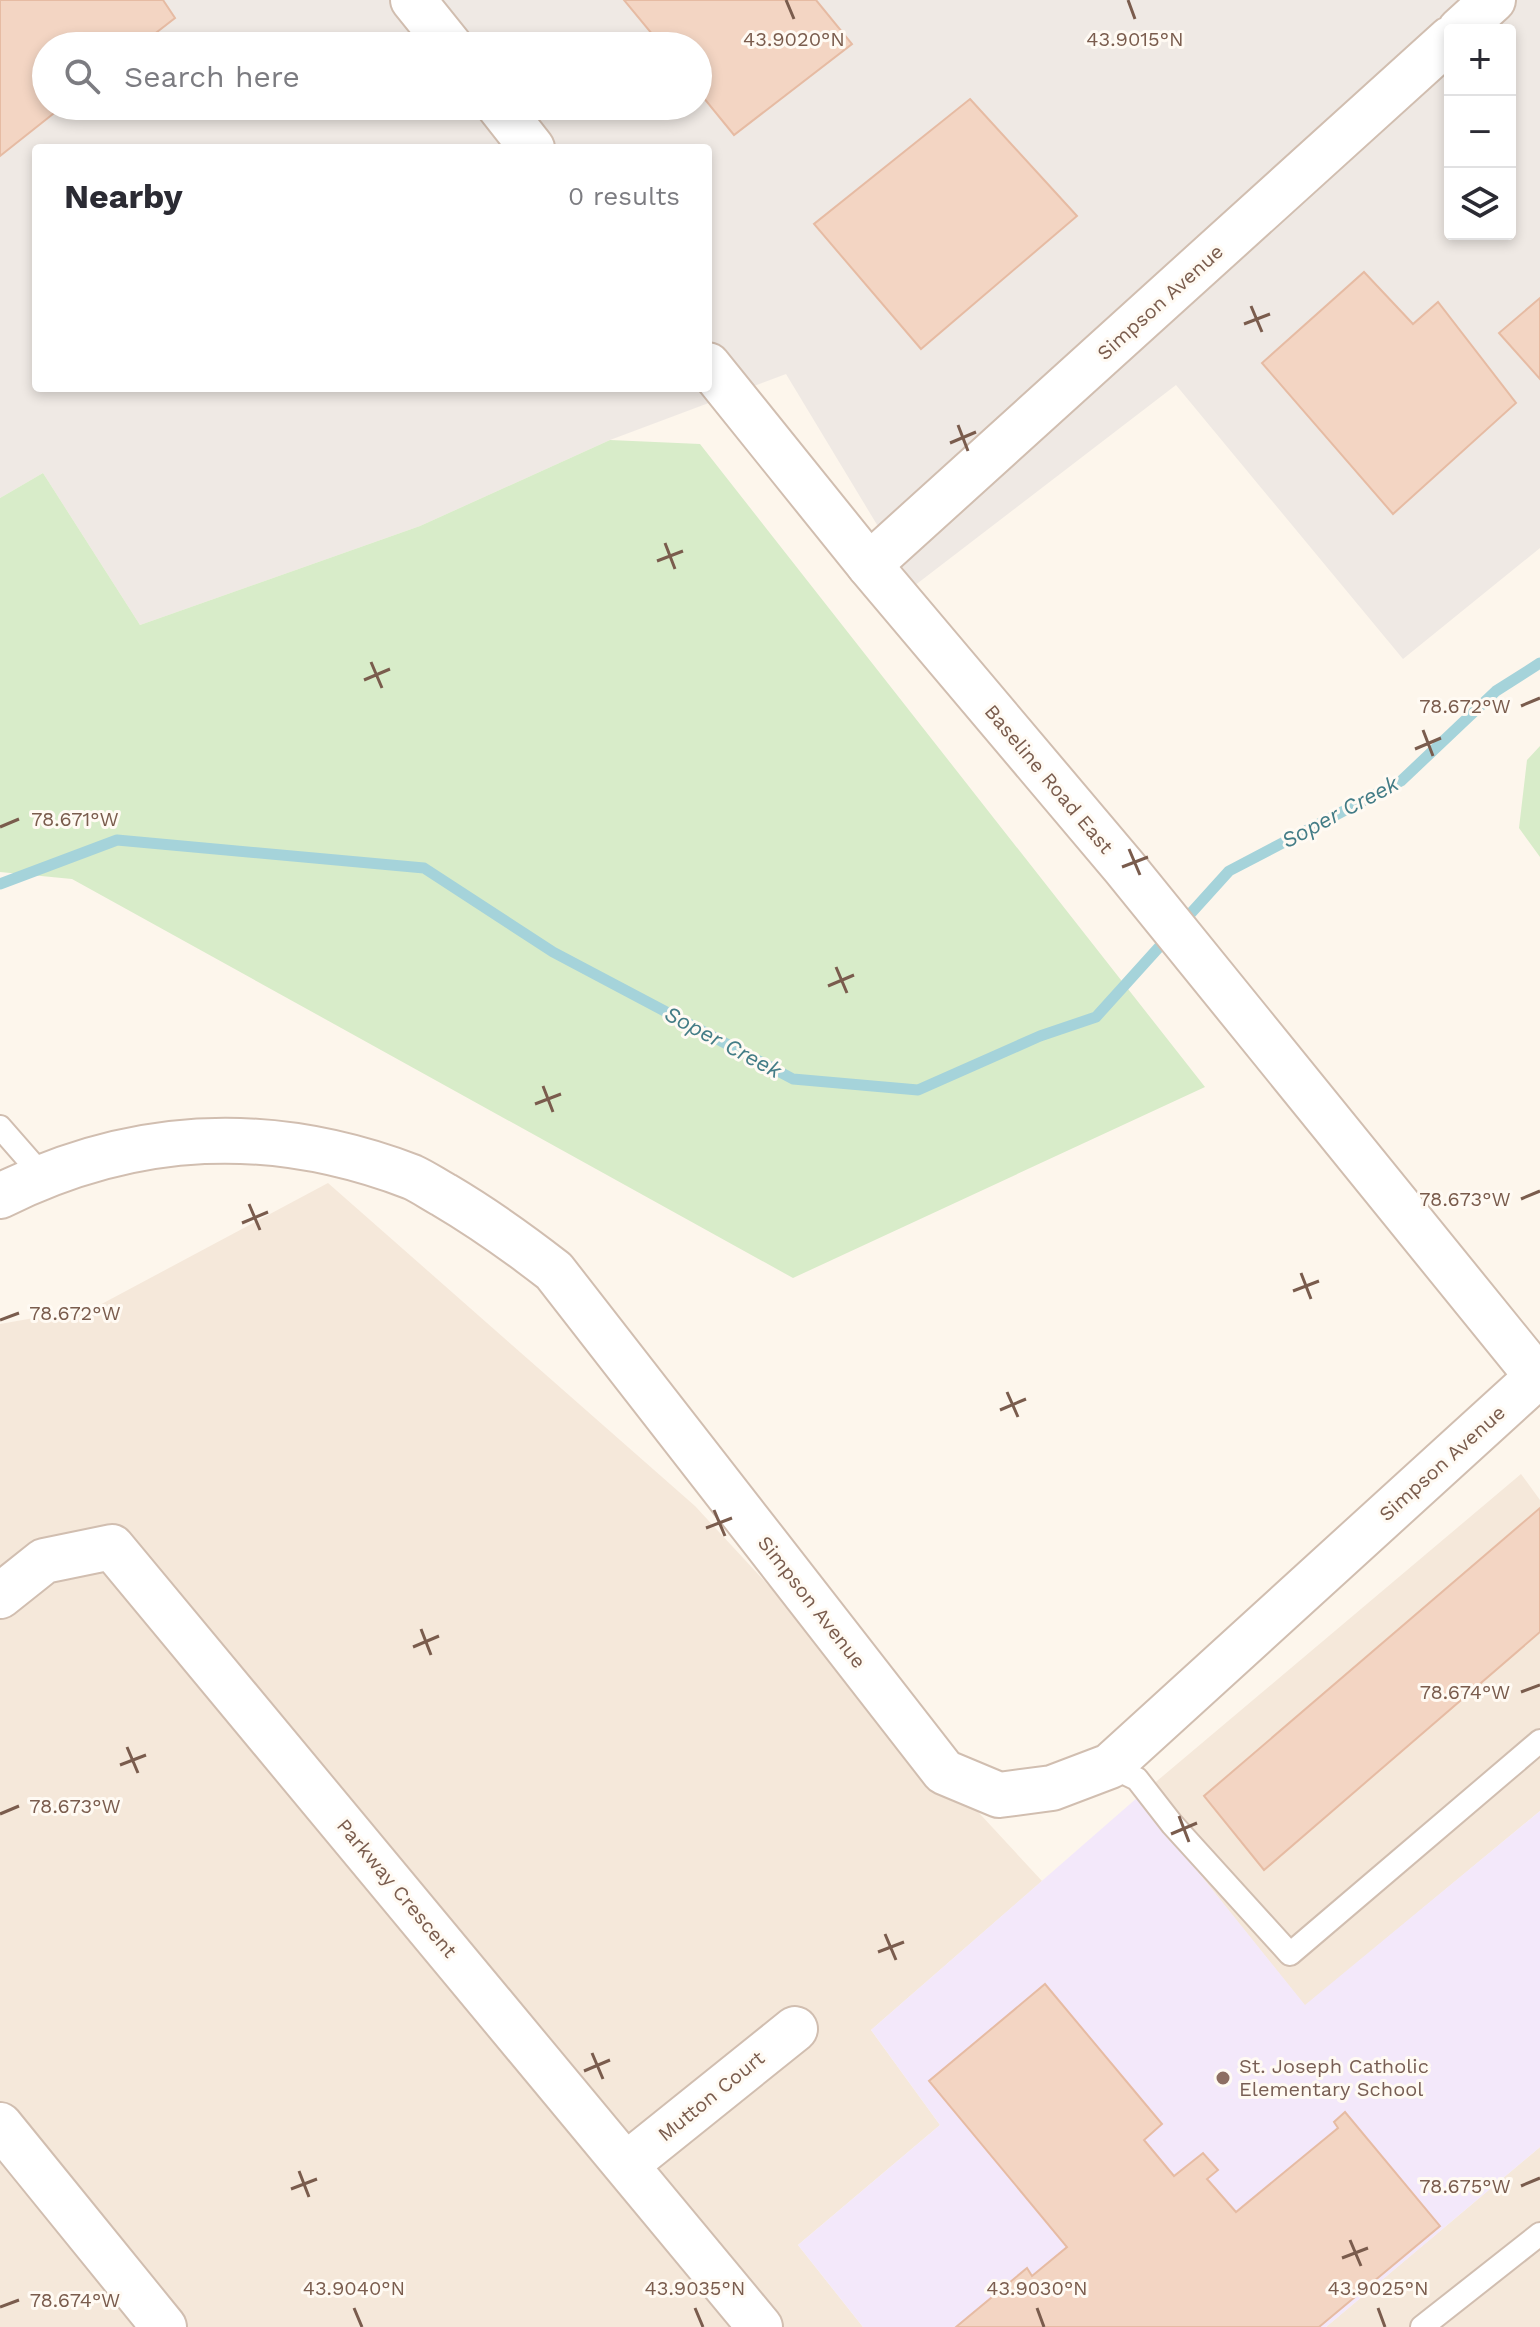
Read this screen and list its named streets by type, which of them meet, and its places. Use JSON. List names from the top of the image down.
{
  "streets": {
    "street": [
      "Simpson Avenue",
      "Baseline Road East",
      "Parkway Crescent",
      "Mutton Court"
    ]
  },
  "crossings": [
    ["Simpson Avenue", "Baseline Road East"],
    ["Parkway Crescent", "Mutton Court"]
  ],
  "water": ["Soper Creek"],
  "places": ["St. Joseph Catholic Elementary School"],
  "page": {
    "map_buttons": ["+", "−"],
    "search": "Search here",
    "heading": ["Nearby", "0 results"]
  },
  "coordinates": [
    "43.9020°N",
    "43.9015°N",
    "78.672°W",
    "78.671°W",
    "78.673°W",
    "78.674°W",
    "78.675°W",
    "43.9040°N",
    "43.9035°N",
    "43.9030°N",
    "43.9025°N"
  ]
}
